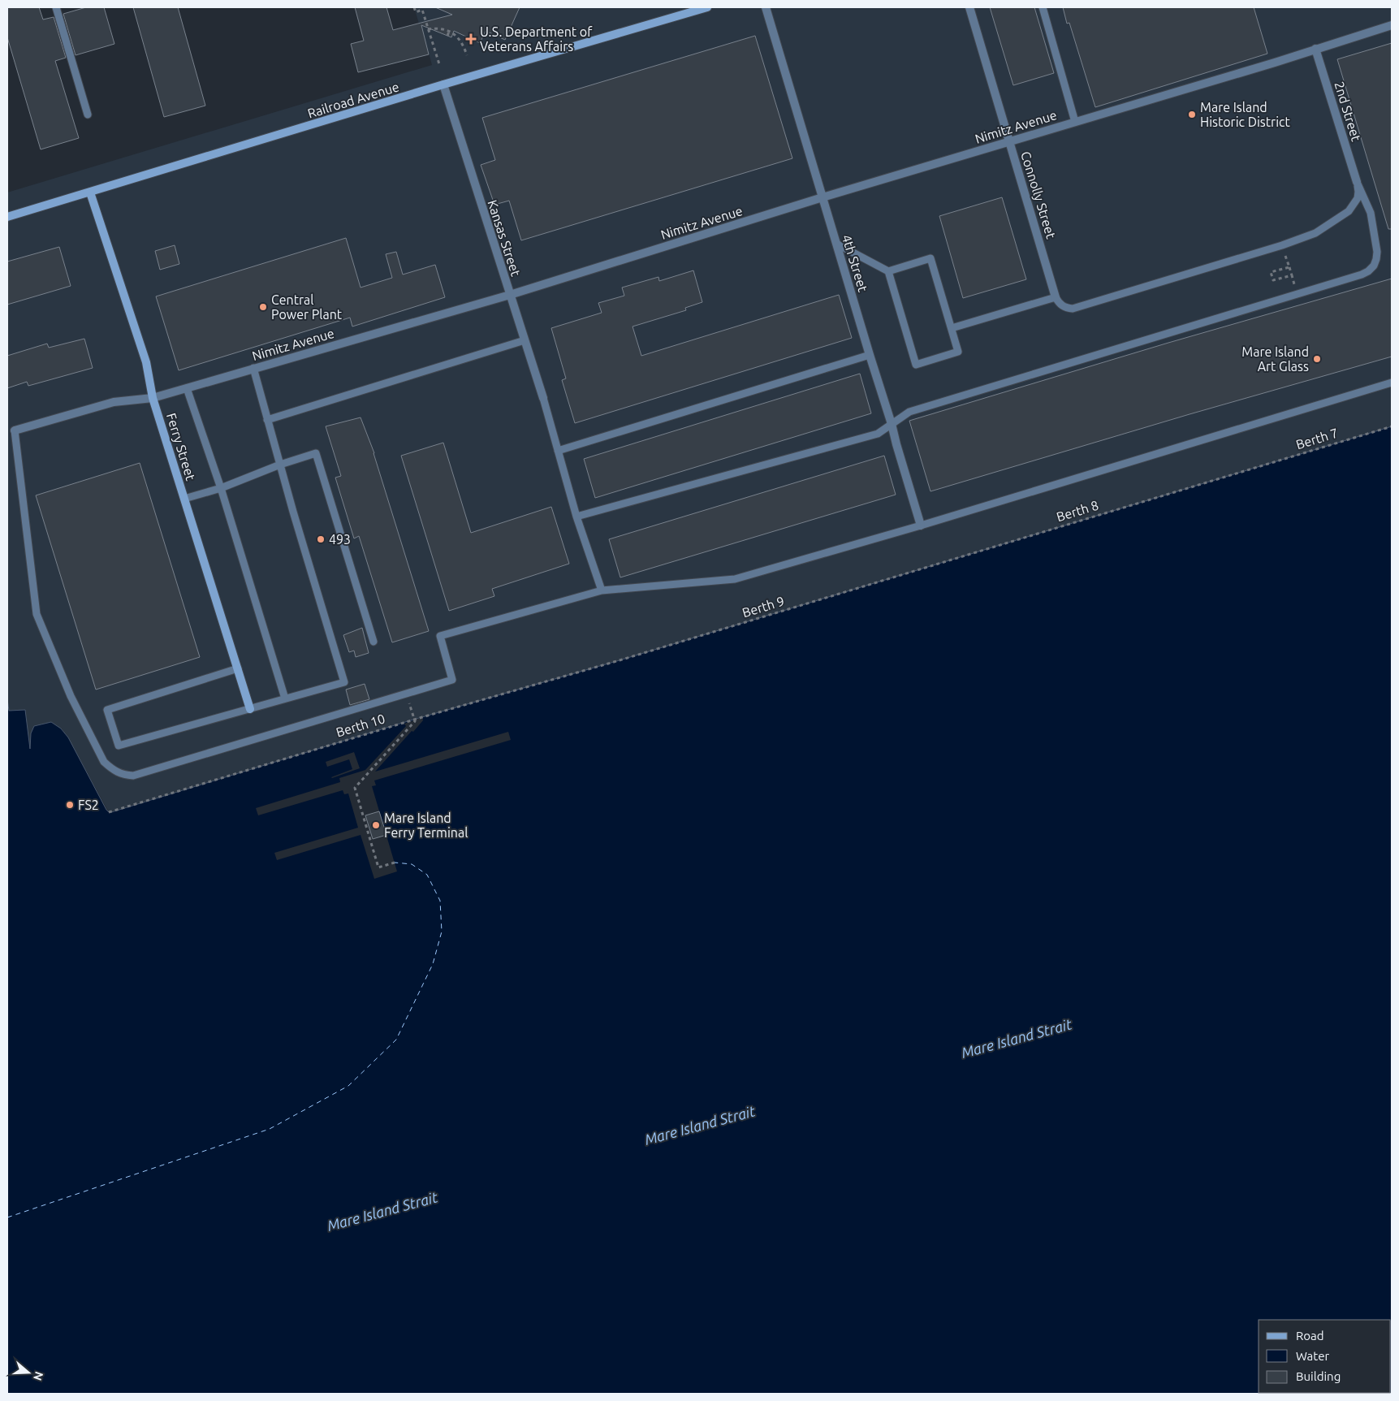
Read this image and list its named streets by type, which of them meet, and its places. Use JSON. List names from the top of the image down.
{
  "streets": {
    "street": [
      "Railroad Avenue",
      "2nd Street",
      "Nimitz Avenue",
      "Connolly Street",
      "Kansas Street",
      "4th Street",
      "Ferry Street"
    ],
    "path": [
      "Berth 7",
      "Berth 8",
      "Berth 9",
      "Berth 10"
    ]
  },
  "crossings": [
    ["Railroad Avenue", "Kansas Street"],
    ["Railroad Avenue", "Ferry Street"],
    ["2nd Street", "Nimitz Avenue"],
    ["Nimitz Avenue", "Connolly Street"],
    ["Nimitz Avenue", "Kansas Street"],
    ["Nimitz Avenue", "4th Street"],
    ["Nimitz Avenue", "Ferry Street"],
    ["Berth 7", "Berth 8"],
    ["Berth 8", "Berth 9"],
    ["Berth 9", "Berth 10"]
  ],
  "water": ["Mare Island Strait"],
  "places": {
    "health": ["U.S. Department of Veterans Affairs"],
    "other": [
      "Mare Island Historic District",
      "Central Power Plant",
      "Mare Island Art Glass",
      "493",
      "FS2",
      "Mare Island Ferry Terminal"
    ]
  },
  "legend": ["Road", "Water", "Building"],
  "north": "right"
}
